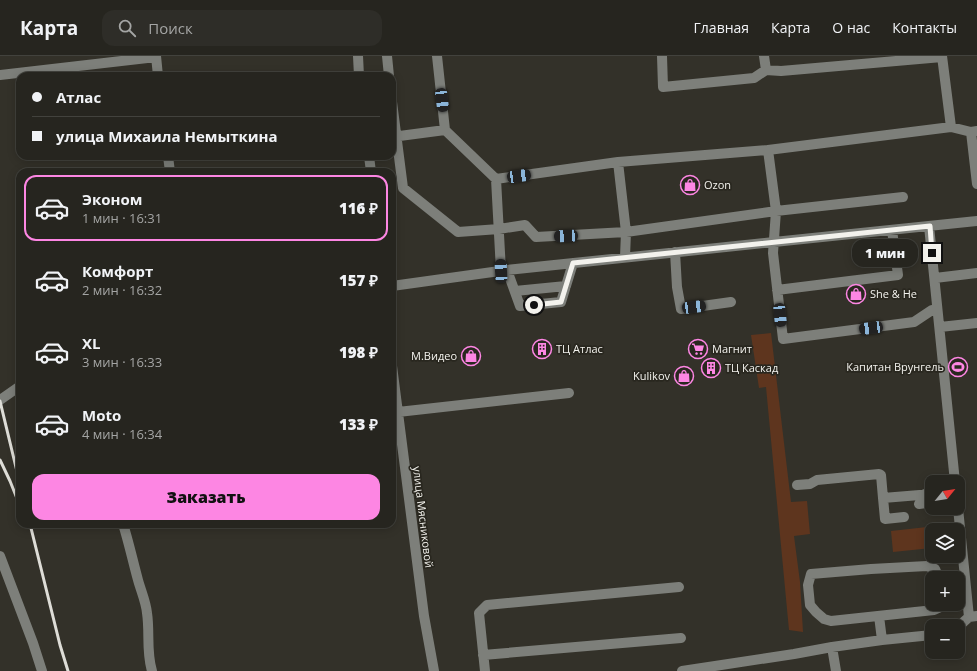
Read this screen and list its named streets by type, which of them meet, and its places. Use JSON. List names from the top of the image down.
{
  "streets": {
    "street": ["улица Мясниковой"]
  },
  "places": {
    "shop": [
      "Ozon",
      "She & He",
      "М.Видео",
      "Kulikov"
    ],
    "building": ["ТЦ Атлас", "ТЦ Каскад"],
    "supermarket": ["Магнит"],
    "sports": ["Капитан Врунгель"]
  },
  "north": "top right",
  "page": {
    "header": "Карта",
    "search": "Поиск",
    "nav": [
      "Главная",
      "Карта",
      "О нас",
      "Контакты"
    ],
    "banner": ["Атлас", "улица Михаила Немыткина"],
    "list": [
      {
        "name": "Эконом",
        "note": "1 мин · 16:31",
        "value": "116 ₽"
      },
      {
        "name": "Комфорт",
        "note": "2 мин · 16:32",
        "value": "157 ₽"
      },
      {
        "name": "XL",
        "note": "3 мин · 16:33",
        "value": "198 ₽"
      },
      {
        "name": "Moto",
        "note": "4 мин · 16:34",
        "value": "133 ₽"
      }
    ],
    "bubble": "1 мин",
    "buttons": "Заказать",
    "map_buttons": ["+", "−"]
  }
}
